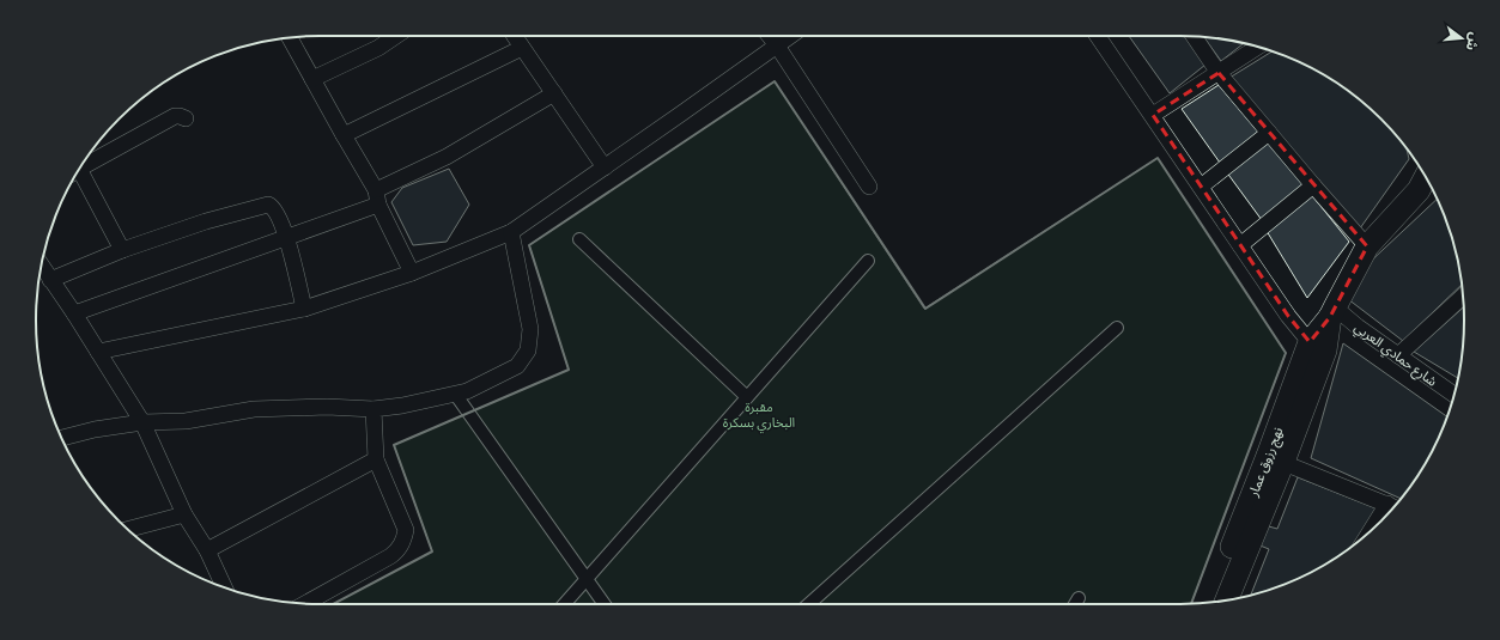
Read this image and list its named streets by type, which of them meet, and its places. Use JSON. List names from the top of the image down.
{
  "streets": {
    "main road": ["نهج رزوق عمار"],
    "street": ["شارع حمادي العربي"]
  },
  "crossings": [
    ["شارع حمادي العربي", "نهج رزوق عمار"]
  ],
  "parks": ["مقبرة البخاري بسكرة"],
  "north": "right"
}
